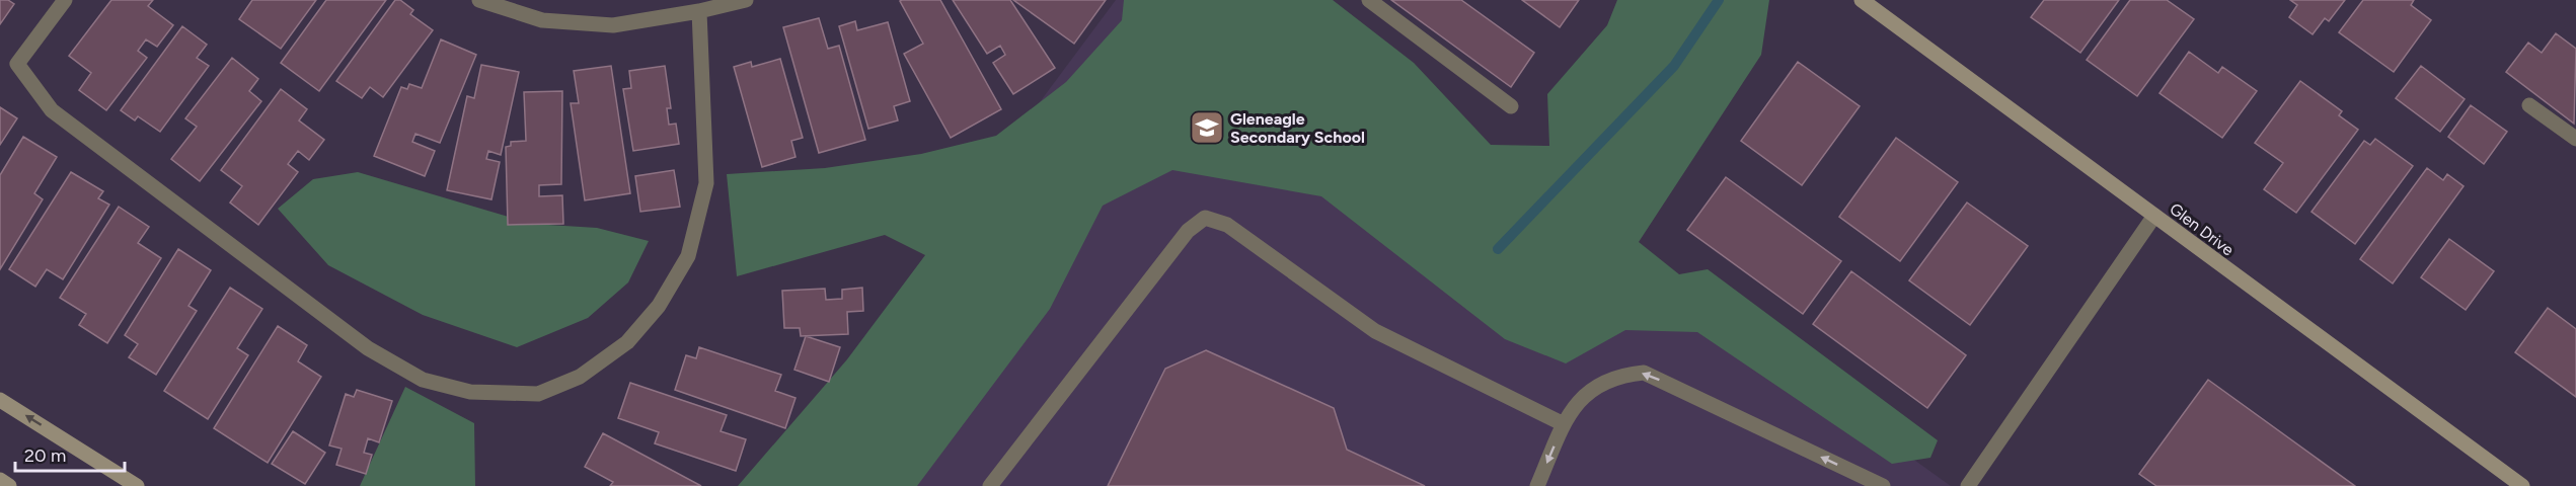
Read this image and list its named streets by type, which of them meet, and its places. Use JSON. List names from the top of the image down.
{
  "streets": {
    "street": ["Glen Drive"]
  },
  "places": {
    "school or university": ["Gleneagle Secondary School"]
  },
  "scale_bar": "20 m"
}
